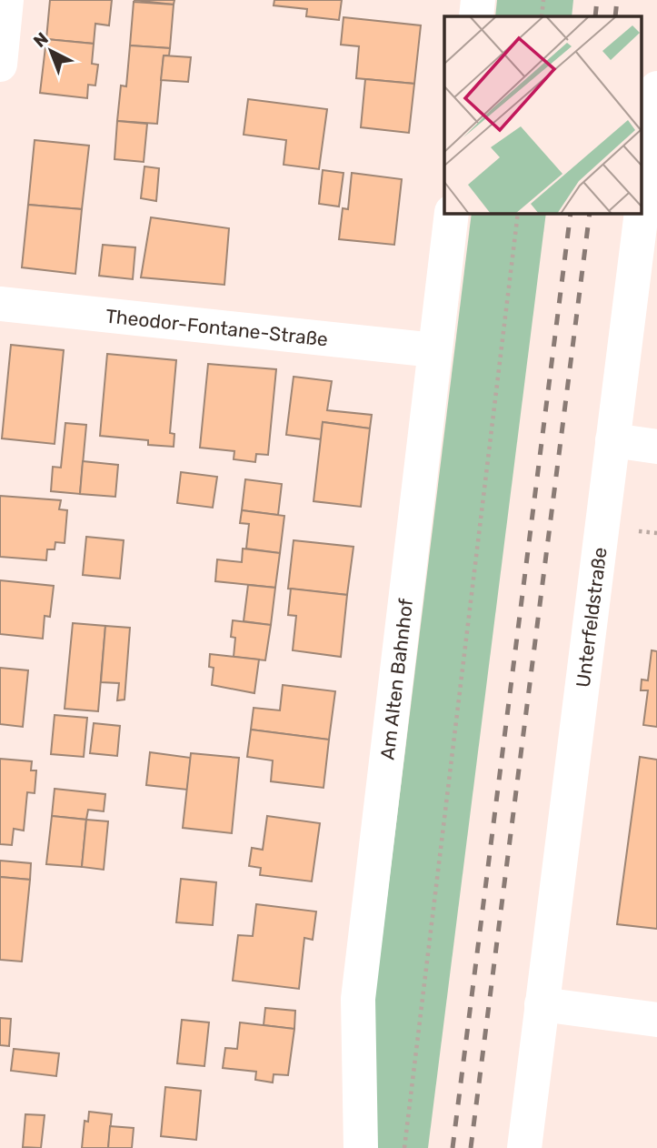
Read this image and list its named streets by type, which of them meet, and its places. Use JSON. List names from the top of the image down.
{
  "streets": {
    "street": ["Theodor-Fontane-Straße", "Unterfeldstraße", "Am Alten Bahnhof"]
  },
  "crossings": [
    ["Theodor-Fontane-Straße", "Am Alten Bahnhof"]
  ],
  "north": "top left"
}
